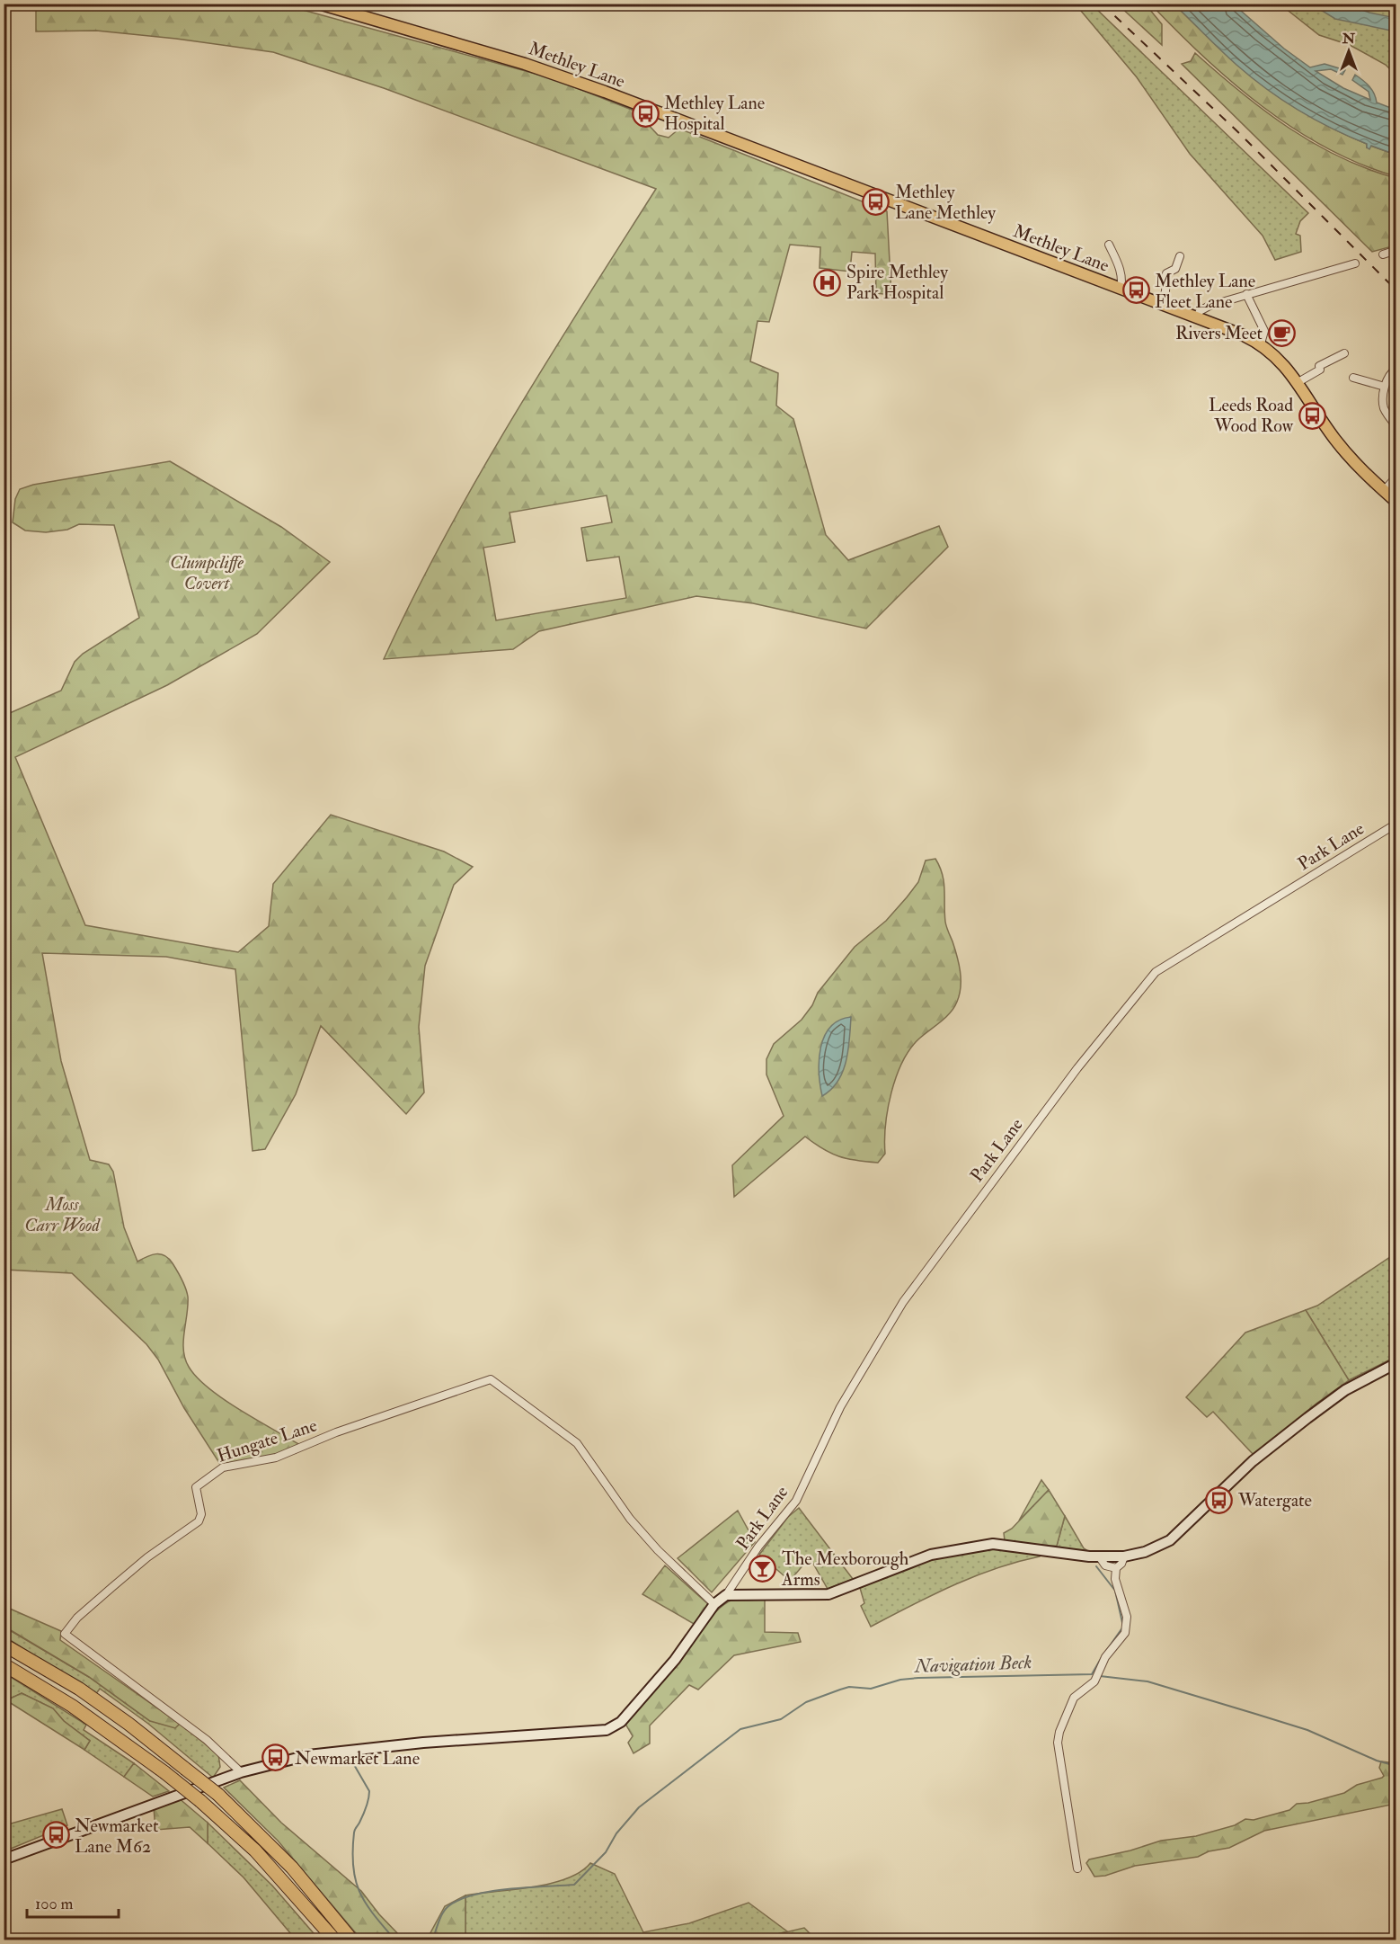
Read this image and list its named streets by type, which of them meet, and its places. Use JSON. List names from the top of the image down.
{
  "streets": {
    "main road": ["Methley Lane"],
    "street": ["Park Lane", "Hungate Lane"]
  },
  "water": ["Navigation Beck"],
  "parks": ["Clumpcliffe Covert", "Moss Carr Wood"],
  "places": {
    "bus stop": [
      "Methley Lane Hospital",
      "Methley Lane Methley",
      "Methley Lane Fleet Lane",
      "Leeds Road Wood Row",
      "Watergate",
      "Newmarket Lane",
      "Newmarket Lane M62"
    ],
    "hospital": ["Spire Methley Park Hospital"],
    "cafe": ["Rivers Meet"],
    "bar": ["The Mexborough Arms"]
  },
  "scale_bar": "100 m",
  "north": "top"
}
